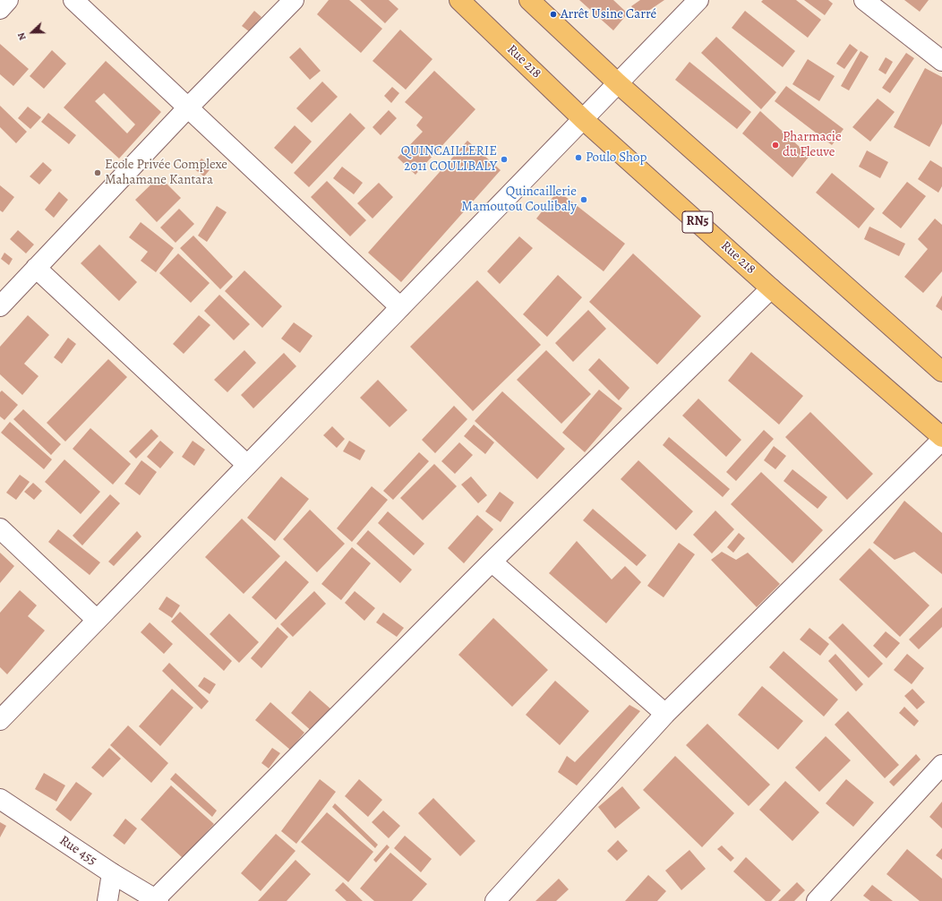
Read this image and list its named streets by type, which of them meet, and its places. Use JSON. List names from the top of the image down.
{
  "streets": {
    "highway": ["Rue 218", "RN5"],
    "street": ["Rue 455"]
  },
  "places": [
    "Arrêt Usine Carré",
    "Pharmacie du Fleuve",
    "Poulo Shop",
    "QUINCAILLERIE 2011 COULIBALY",
    "Ecole Privée Complexe Mahamane Kantara",
    "Quincaillerie Mamoutou Coulibaly"
  ],
  "north": "left"
}
